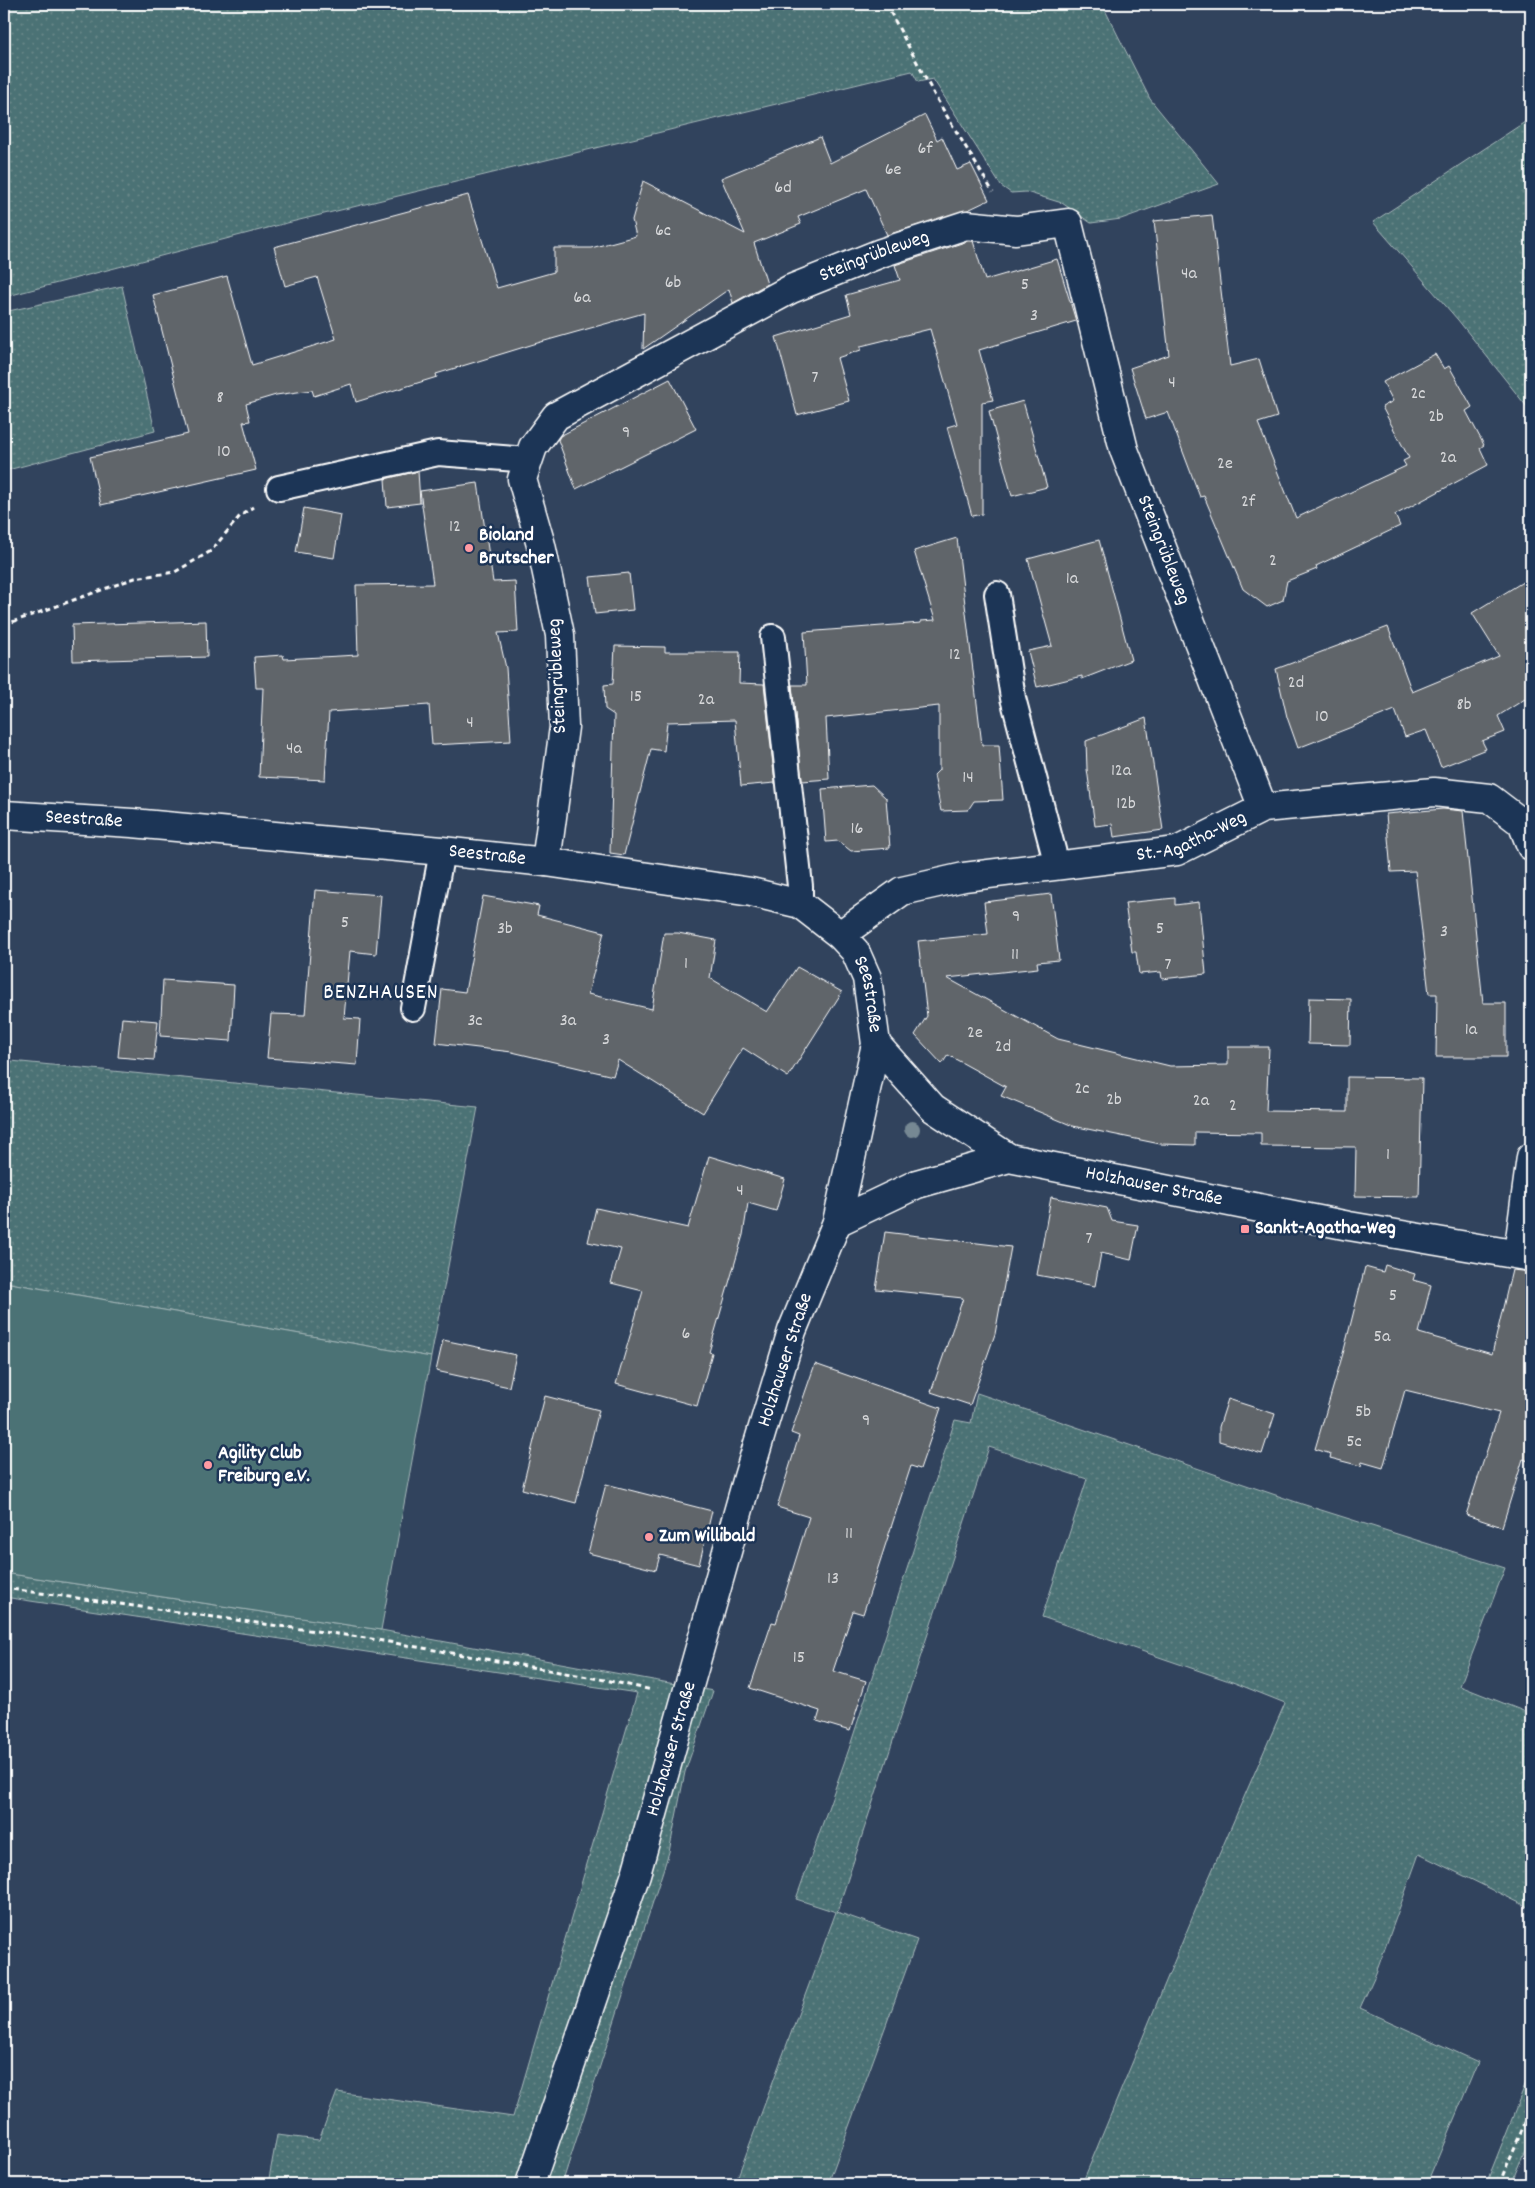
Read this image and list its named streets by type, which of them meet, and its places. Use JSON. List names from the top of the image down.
{
  "streets": {
    "street": [
      "Steingrübleweg",
      "Seestraße",
      "St.-Agatha-Weg",
      "Holzhauser Straße"
    ]
  },
  "crossings": [
    ["Steingrübleweg", "Seestraße"],
    ["Steingrübleweg", "St.-Agatha-Weg"],
    ["Seestraße", "St.-Agatha-Weg"],
    ["Seestraße", "Holzhauser Straße"]
  ],
  "districts": ["BENZHAUSEN"],
  "places": {
    "other": ["Bioland Brutscher", "Agility Club Freiburg e.V.", "Zum Willibald"],
    "transit": ["Sankt-Agatha-Weg"]
  },
  "house_numbers": [
    "6f",
    "6e",
    "6d",
    "6c",
    "4a",
    "6b",
    "5",
    "6a",
    "3",
    "7",
    "4",
    "2c",
    "8",
    "2b",
    "9",
    "10",
    "2a",
    "2e",
    "2f",
    "12",
    "2",
    "1a",
    "12",
    "2d",
    "15",
    "2a",
    "8b",
    "10",
    "4",
    "4a",
    "12a",
    "14",
    "12b",
    "16",
    "9",
    "5",
    "3b",
    "5",
    "3",
    "11",
    "1",
    "7",
    "3c",
    "3a",
    "1a",
    "2e",
    "3",
    "2d",
    "2c",
    "2b",
    "2a",
    "2",
    "1",
    "4",
    "7",
    "5",
    "6",
    "5a",
    "5b",
    "9",
    "5c",
    "11",
    "13",
    "15"
  ]
}
